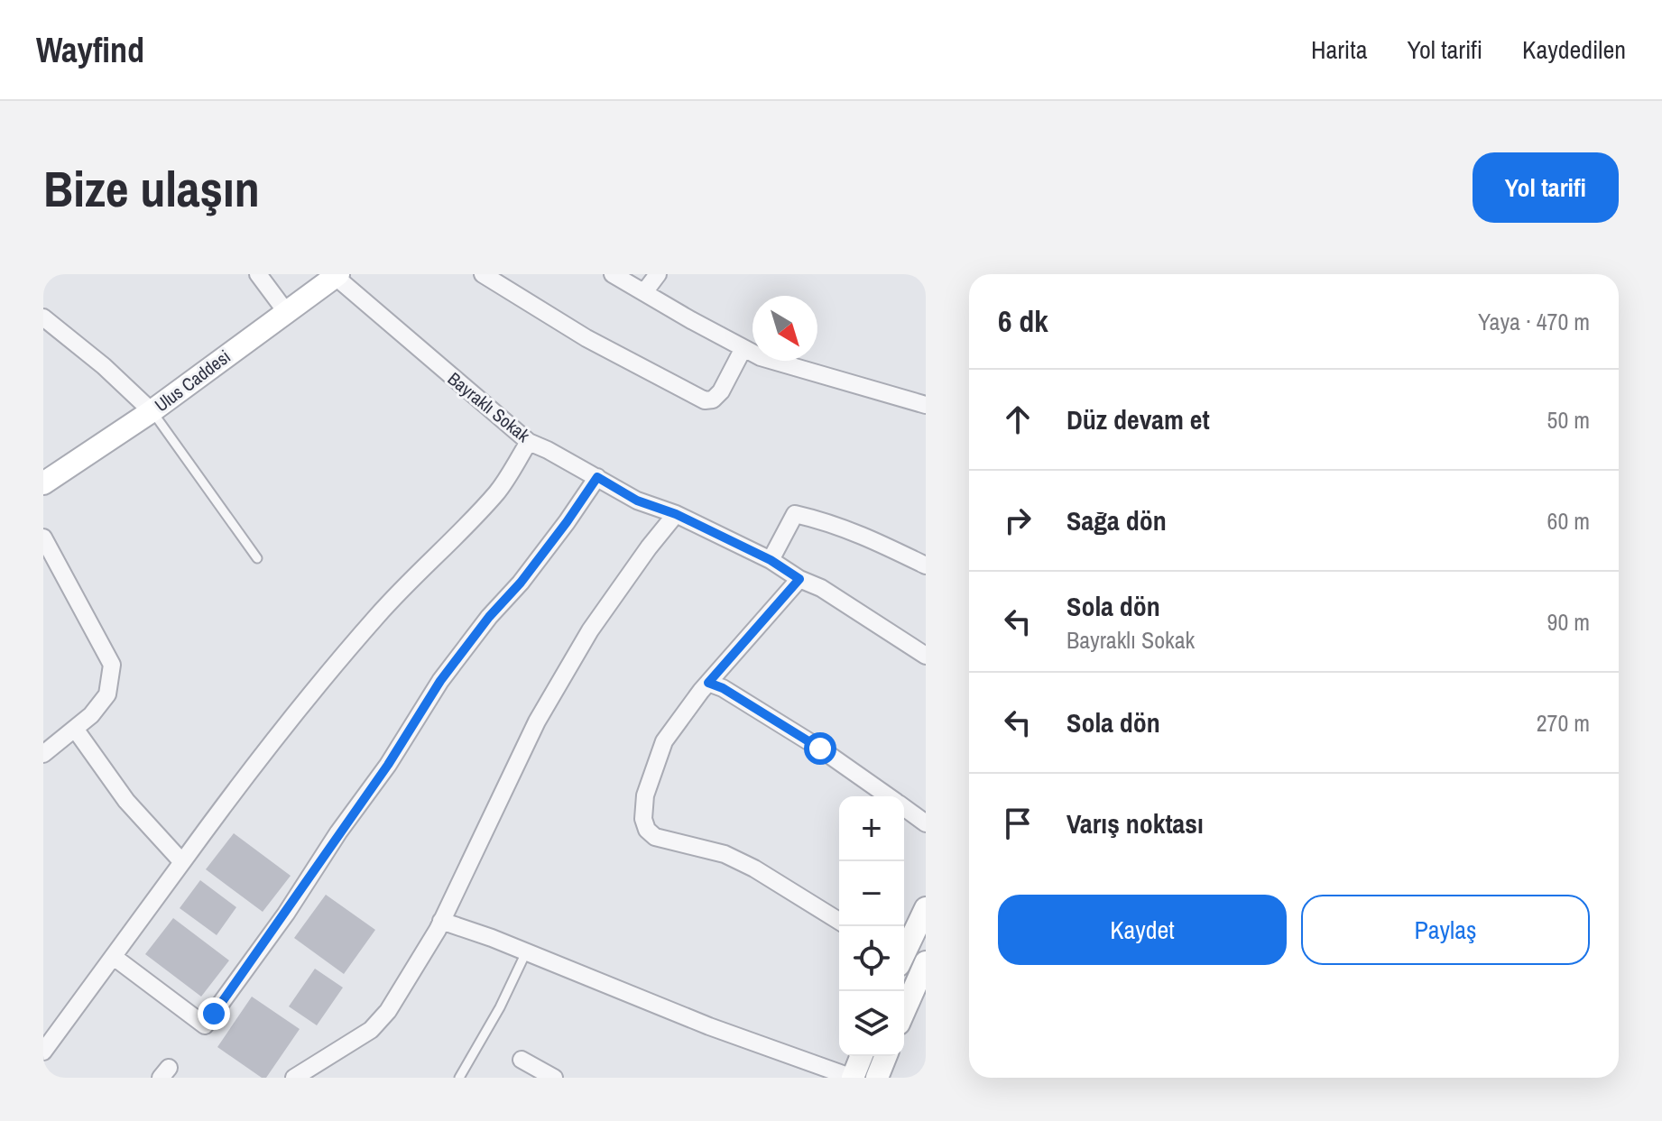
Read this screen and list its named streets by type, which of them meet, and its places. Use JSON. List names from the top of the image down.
{
  "streets": {
    "street": ["Ulus Caddesi", "Bayraklı Sokak"]
  },
  "crossings": [
    ["Ulus Caddesi", "Bayraklı Sokak"]
  ],
  "north": "bottom right",
  "page": {
    "header": "Wayfind",
    "nav": ["Harita", "Yol tarifi", "Kaydedilen"],
    "buttons": [
      "Yol tarifi",
      ["Kaydet", "Paylaş"]
    ],
    "title": "Bize ulaşın",
    "heading": ["6 dk", "Yaya · 470 m"],
    "list": [
      ["Düz devam et", "50 m"],
      ["Sağa dön", "60 m"],
      ["Sola dön", "Bayraklı Sokak", "90 m"],
      ["Sola dön", "270 m"],
      "Varış noktası"
    ],
    "map_buttons": ["+", "−"]
  }
}
